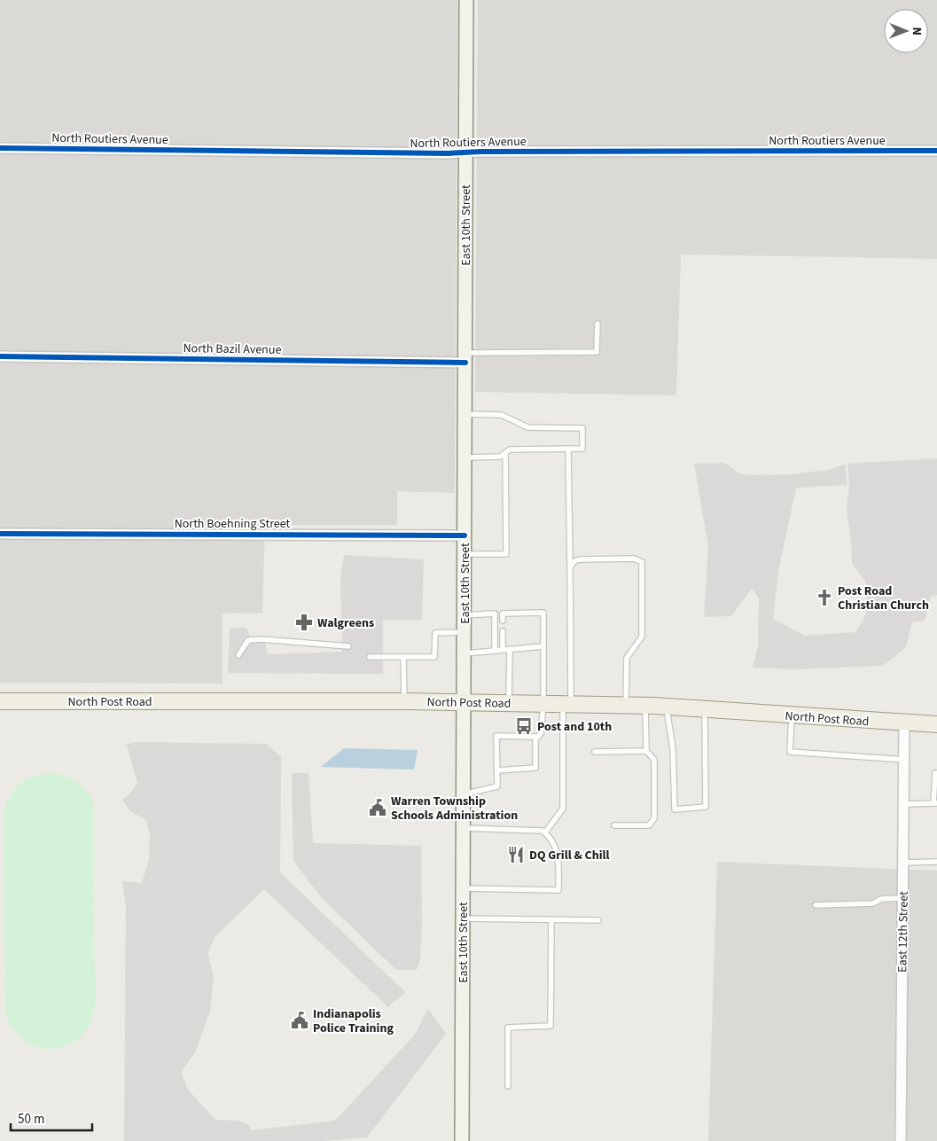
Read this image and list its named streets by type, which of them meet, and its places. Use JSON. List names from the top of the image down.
{
  "streets": {
    "main road": ["East 10th Street", "North Post Road"],
    "street": [
      "North Routiers Avenue",
      "North Bazil Avenue",
      "North Boehning Street",
      "East 12th Street"
    ]
  },
  "crossings": [
    ["North Routiers Avenue", "East 10th Street"],
    ["East 10th Street", "North Bazil Avenue"],
    ["East 10th Street", "North Boehning Street"],
    ["East 10th Street", "North Post Road"],
    ["North Post Road", "East 12th Street"]
  ],
  "places": {
    "church": ["Post Road Christian Church"],
    "pharmacy": ["Walgreens"],
    "bus stop": ["Post and 10th"],
    "public building": ["Warren Township Schools Administration", "Indianapolis Police Training"],
    "restaurant": ["DQ Grill & Chill"]
  },
  "scale_bar": "50 m",
  "north": "right"
}
